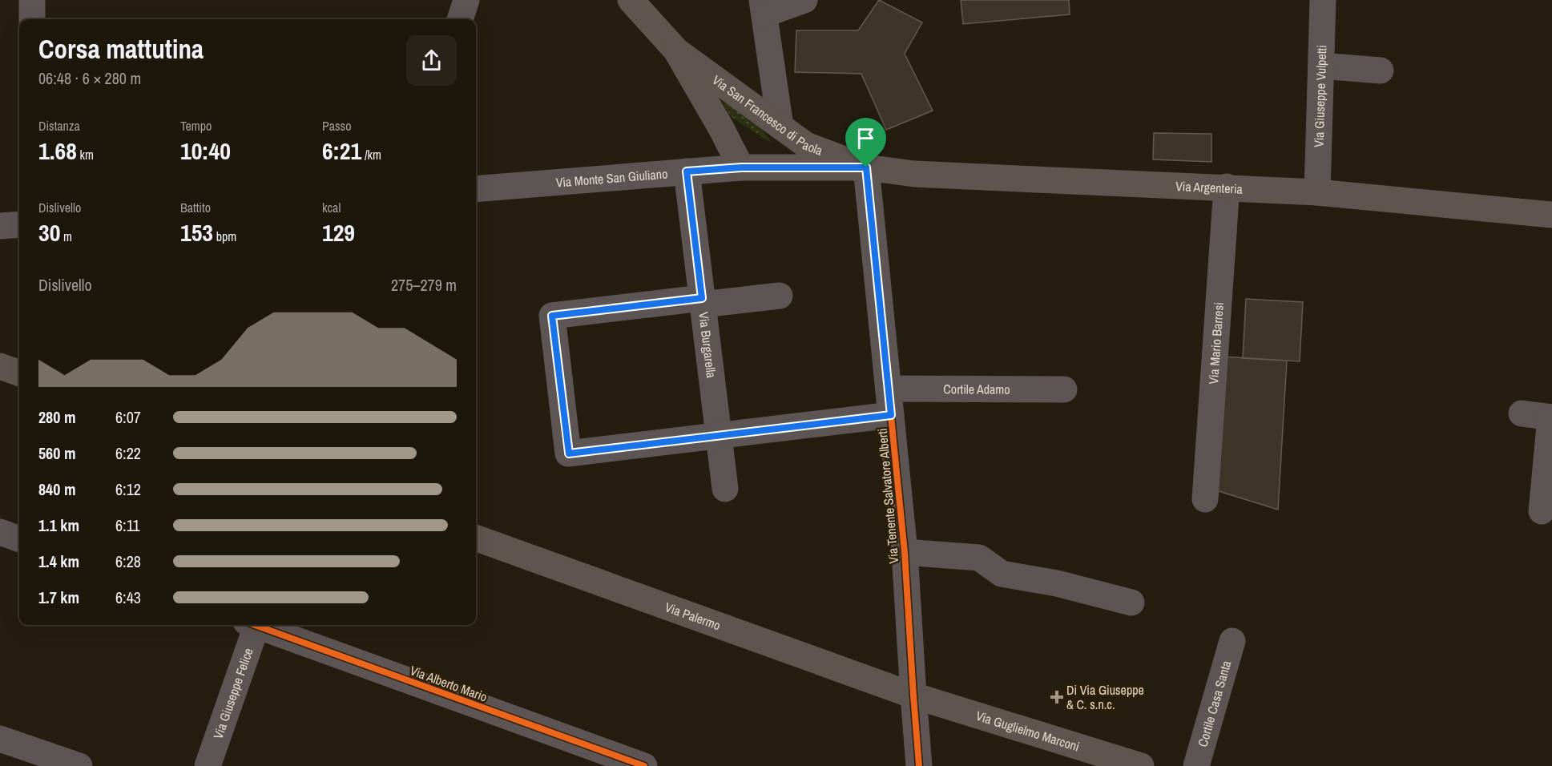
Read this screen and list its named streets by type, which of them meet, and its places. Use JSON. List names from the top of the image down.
{
  "streets": {
    "main road": [
      "Via San Francesco di Paola",
      "Via Monte San Giuliano",
      "Via Argenteria",
      "Via Palermo",
      "Via Guglielmo Marconi"
    ],
    "street": [
      "Via Giuseppe Vulpetti",
      "Via Mario Barresi",
      "Via Burgarella",
      "Cortile Adamo",
      "Via Tenente Salvatore Alberti",
      "Via Alberto Mario",
      "Via Giuseppe Felice",
      "Cortile Casa Santa"
    ]
  },
  "crossings": [
    ["Via Giuseppe Vulpetti", "Via Argenteria"],
    ["Via San Francesco di Paola", "Via Monte San Giuliano"],
    ["Via San Francesco di Paola", "Via Argenteria"],
    ["Via San Francesco di Paola", "Via Tenente Salvatore Alberti"],
    ["Via Monte San Giuliano", "Via Argenteria"],
    ["Via Monte San Giuliano", "Via Burgarella"],
    ["Via Monte San Giuliano", "Via Tenente Salvatore Alberti"],
    ["Via Argenteria", "Via Mario Barresi"],
    ["Via Argenteria", "Via Tenente Salvatore Alberti"],
    ["Cortile Adamo", "Via Tenente Salvatore Alberti"],
    ["Via Tenente Salvatore Alberti", "Via Palermo"],
    ["Via Tenente Salvatore Alberti", "Via Guglielmo Marconi"],
    ["Via Palermo", "Via Guglielmo Marconi"]
  ],
  "places": {
    "health": ["Di Via Giuseppe & C. s.n.c."]
  },
  "page": {
    "heading": ["Corsa mattutina", "06:48 · 6 × 280 m"],
    "stats": [
      ["Distanza", "1.68 km"],
      ["Tempo", "10:40"],
      ["Passo", "6:21 /km"],
      ["Dislivello", "30 m"],
      ["Battito", "153 bpm"],
      ["kcal", "129"]
    ],
    "chart": ["Dislivello", "275–279 m"],
    "list": [
      {
        "name": "280 m",
        "note": "6:07"
      },
      {
        "name": "560 m",
        "note": "6:22"
      },
      {
        "name": "840 m",
        "note": "6:12"
      },
      {
        "name": "1.1 km",
        "note": "6:11"
      },
      {
        "name": "1.4 km",
        "note": "6:28"
      },
      {
        "name": "1.7 km",
        "note": "6:43"
      }
    ]
  }
}
